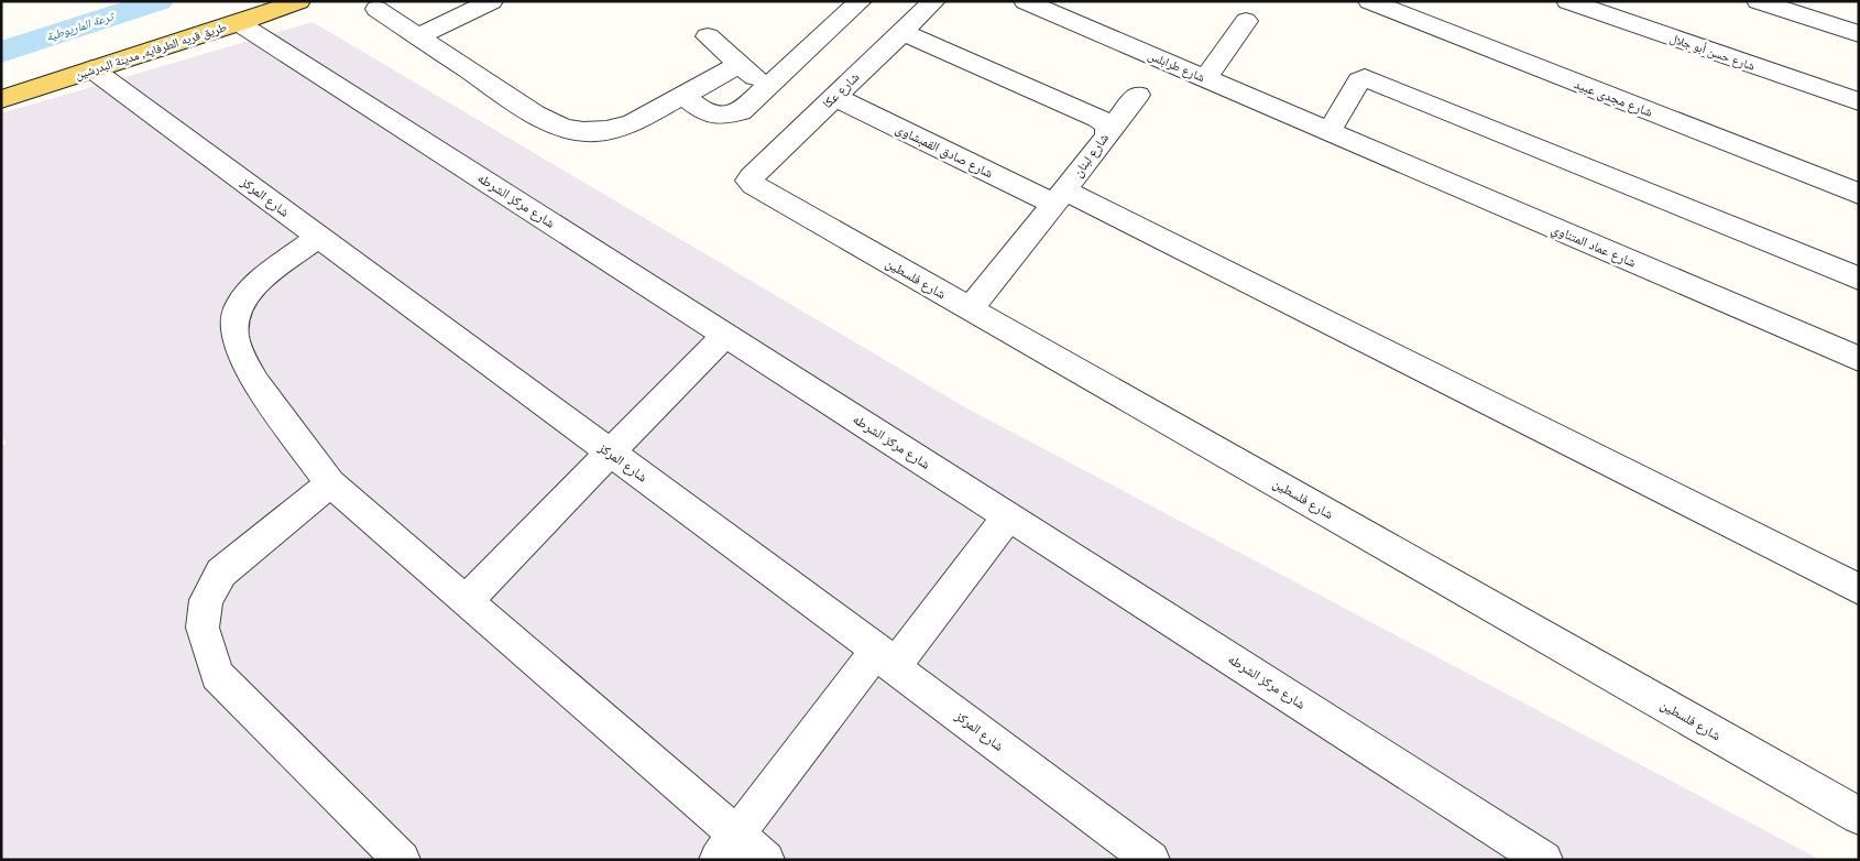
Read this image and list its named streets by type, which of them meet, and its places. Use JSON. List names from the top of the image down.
{
  "streets": {
    "main road": ["طريق قريه الطرفايه, مدينة البدرشين"],
    "street": [
      "شارع حسن أبو جلال",
      "شارع طرابلس",
      "شارع عكا",
      "شارع مجدى عبيد",
      "شارع صادق القمبشاوى",
      "شارع لبنان",
      "شارع المركز",
      "شارع مركز الشرطه",
      "شارع عماد المتناوي",
      "شارع فلسطين"
    ]
  },
  "crossings": [
    ["طريق قريه الطرفايه, مدينة البدرشين", "شارع المركز"],
    ["طريق قريه الطرفايه, مدينة البدرشين", "شارع مركز الشرطه"],
    ["شارع طرابلس", "شارع عماد المتناوي"],
    ["شارع عكا", "شارع صادق القمبشاوى"],
    ["شارع عكا", "شارع لبنان"],
    ["شارع عكا", "شارع فلسطين"],
    ["شارع صادق القمبشاوى", "شارع لبنان"],
    ["شارع لبنان", "شارع فلسطين"]
  ],
  "water": ["ترعة الماريوطية"]
}
